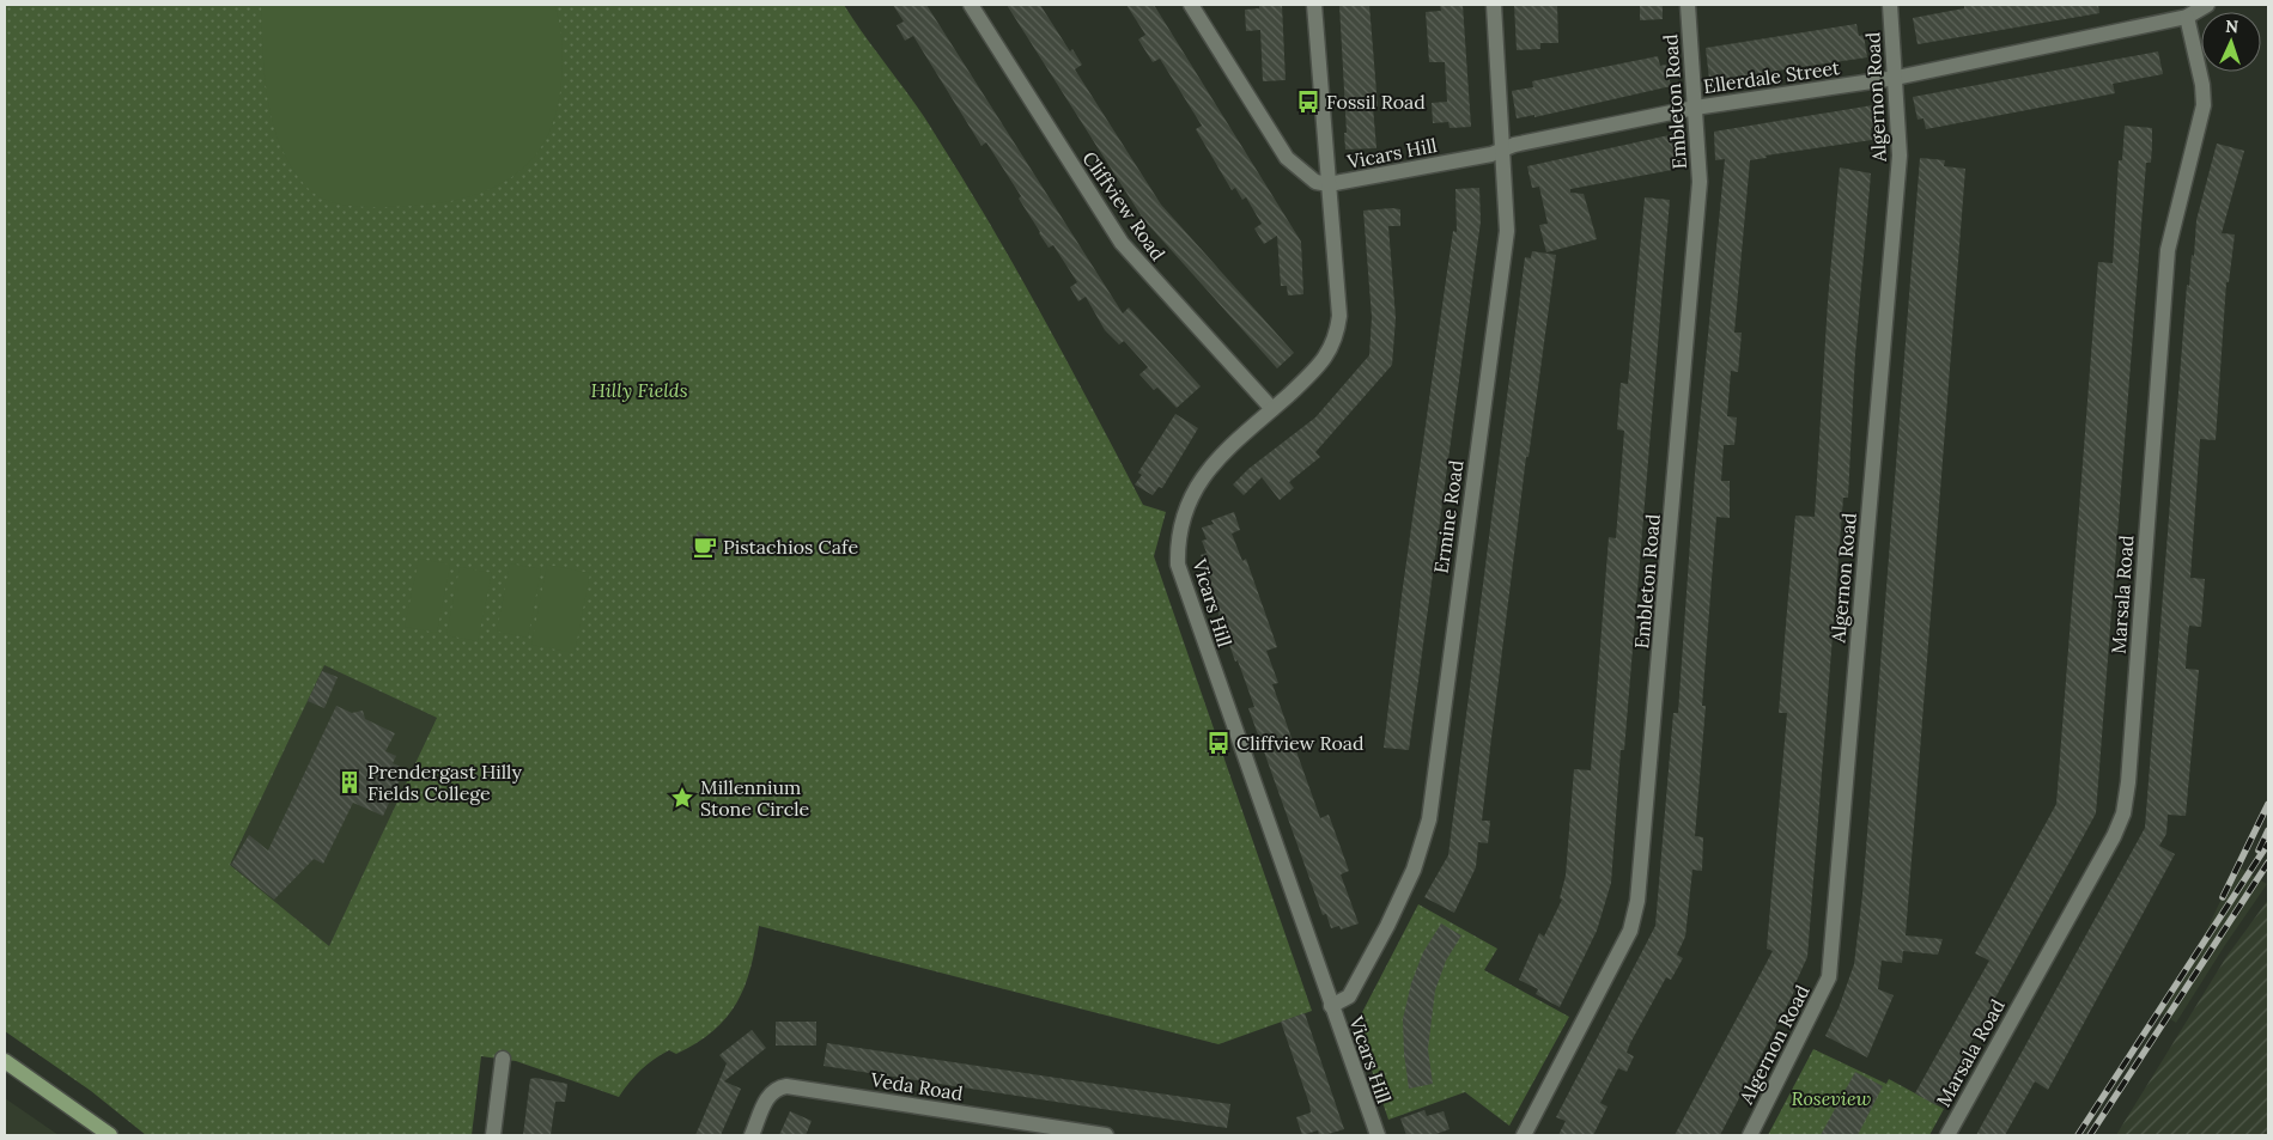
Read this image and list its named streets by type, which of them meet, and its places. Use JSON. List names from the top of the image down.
{
  "streets": {
    "street": [
      "Ellerdale Street",
      "Algernon Road",
      "Embleton Road",
      "Vicars Hill",
      "Cliffview Road",
      "Ermine Road",
      "Marsala Road",
      "Veda Road"
    ]
  },
  "crossings": [
    ["Ellerdale Street", "Algernon Road"],
    ["Ellerdale Street", "Embleton Road"],
    ["Ellerdale Street", "Vicars Hill"],
    ["Ellerdale Street", "Ermine Road"],
    ["Ellerdale Street", "Marsala Road"],
    ["Vicars Hill", "Cliffview Road"],
    ["Vicars Hill", "Ermine Road"]
  ],
  "parks": ["Hilly Fields", "Roseview"],
  "places": {
    "bus stop": ["Fossil Road", "Cliffview Road"],
    "cafe": ["Pistachios Cafe"],
    "building": ["Prendergast Hilly Fields College"],
    "place": ["Millennium Stone Circle"]
  },
  "north": "top"
}
